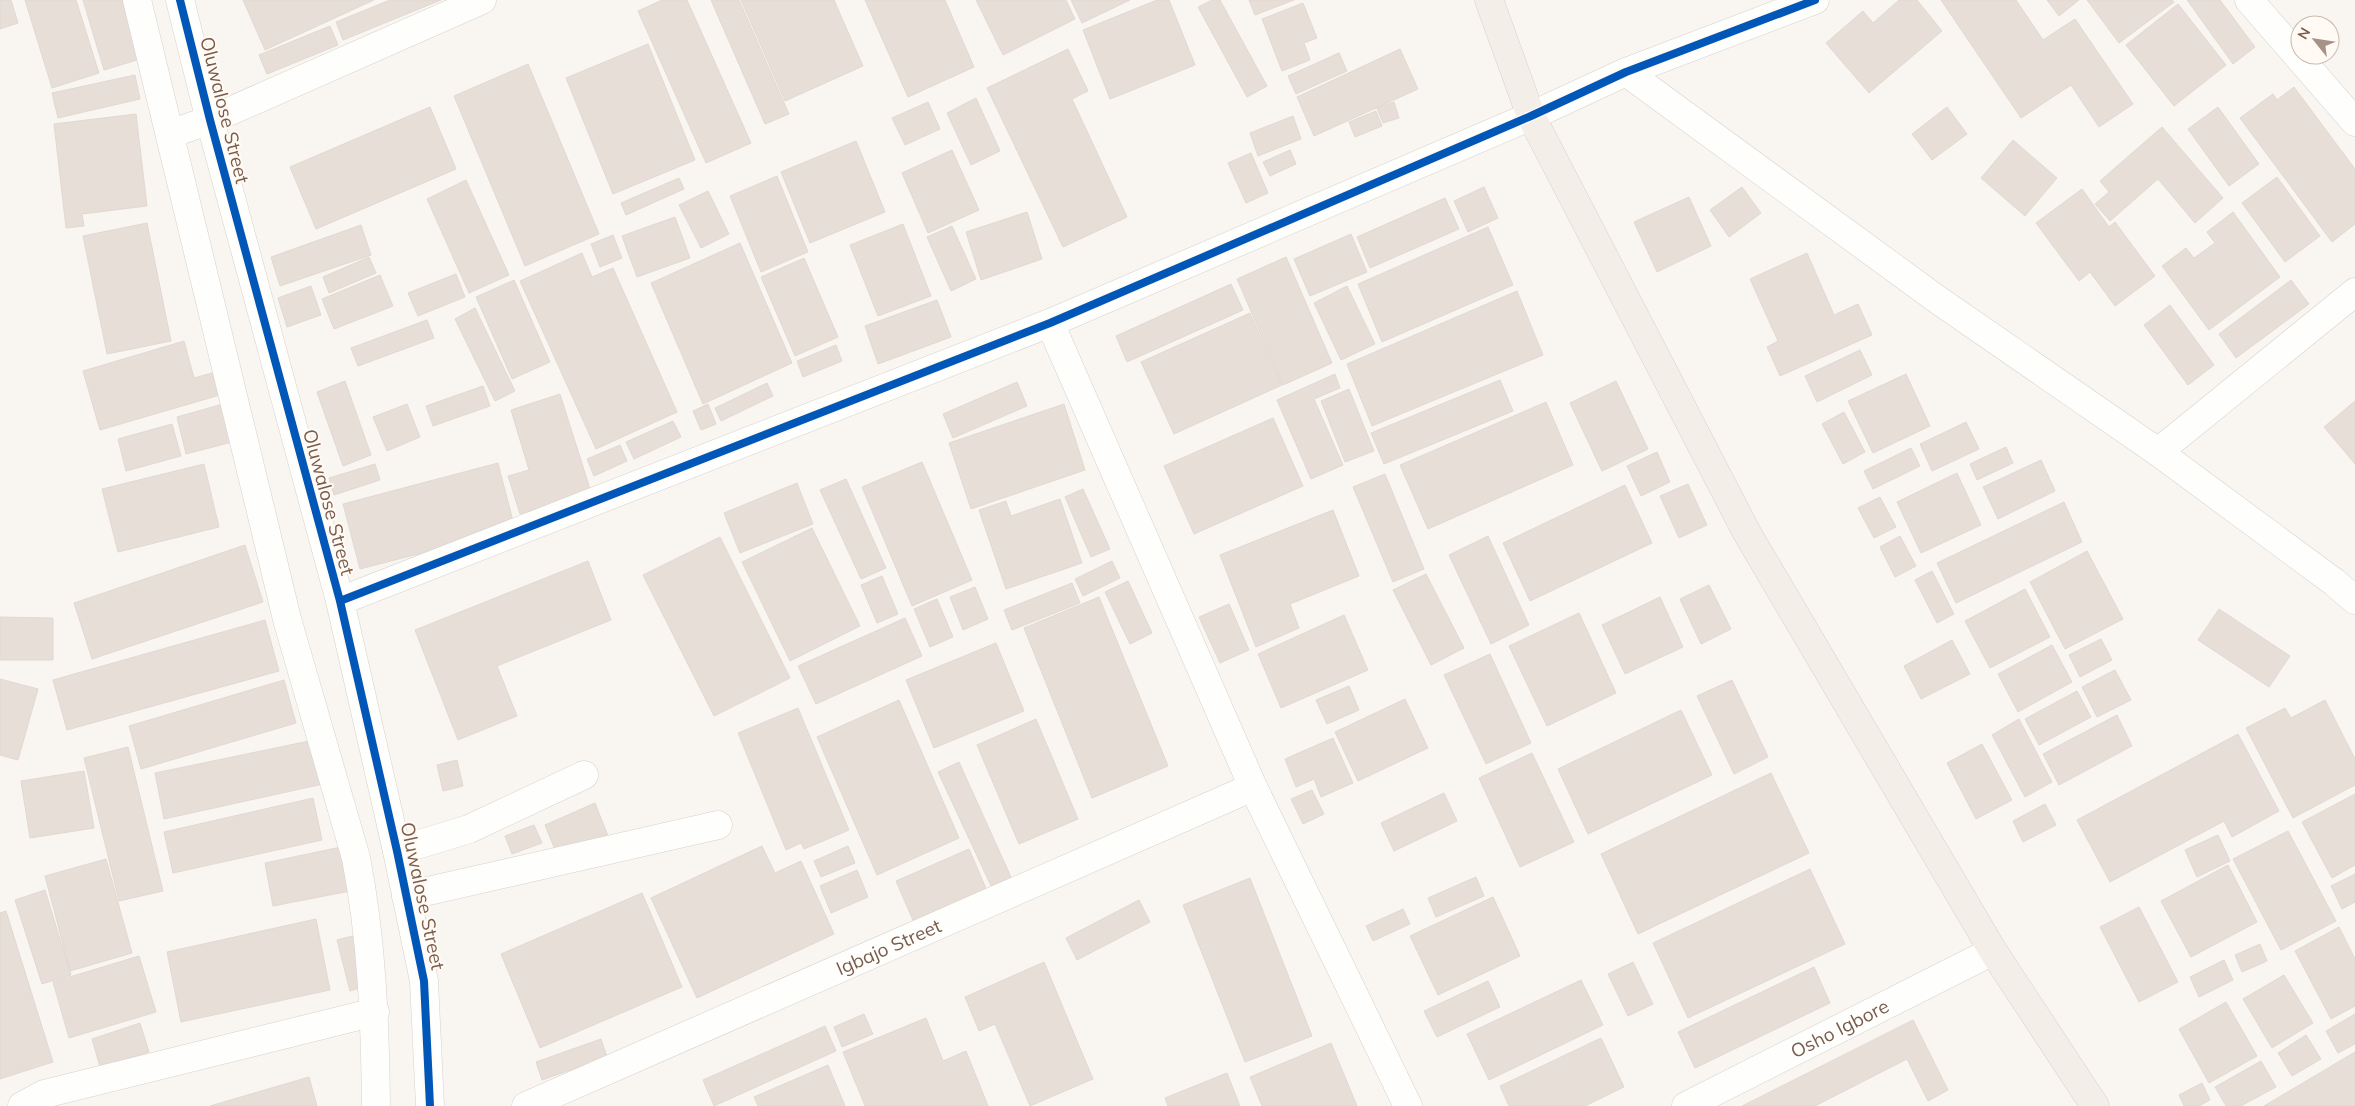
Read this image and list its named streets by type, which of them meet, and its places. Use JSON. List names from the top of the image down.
{
  "streets": {
    "street": ["Oluwalose Street", "Igbajo Street", "Osho Igbore"]
  },
  "north": "top left"
}
